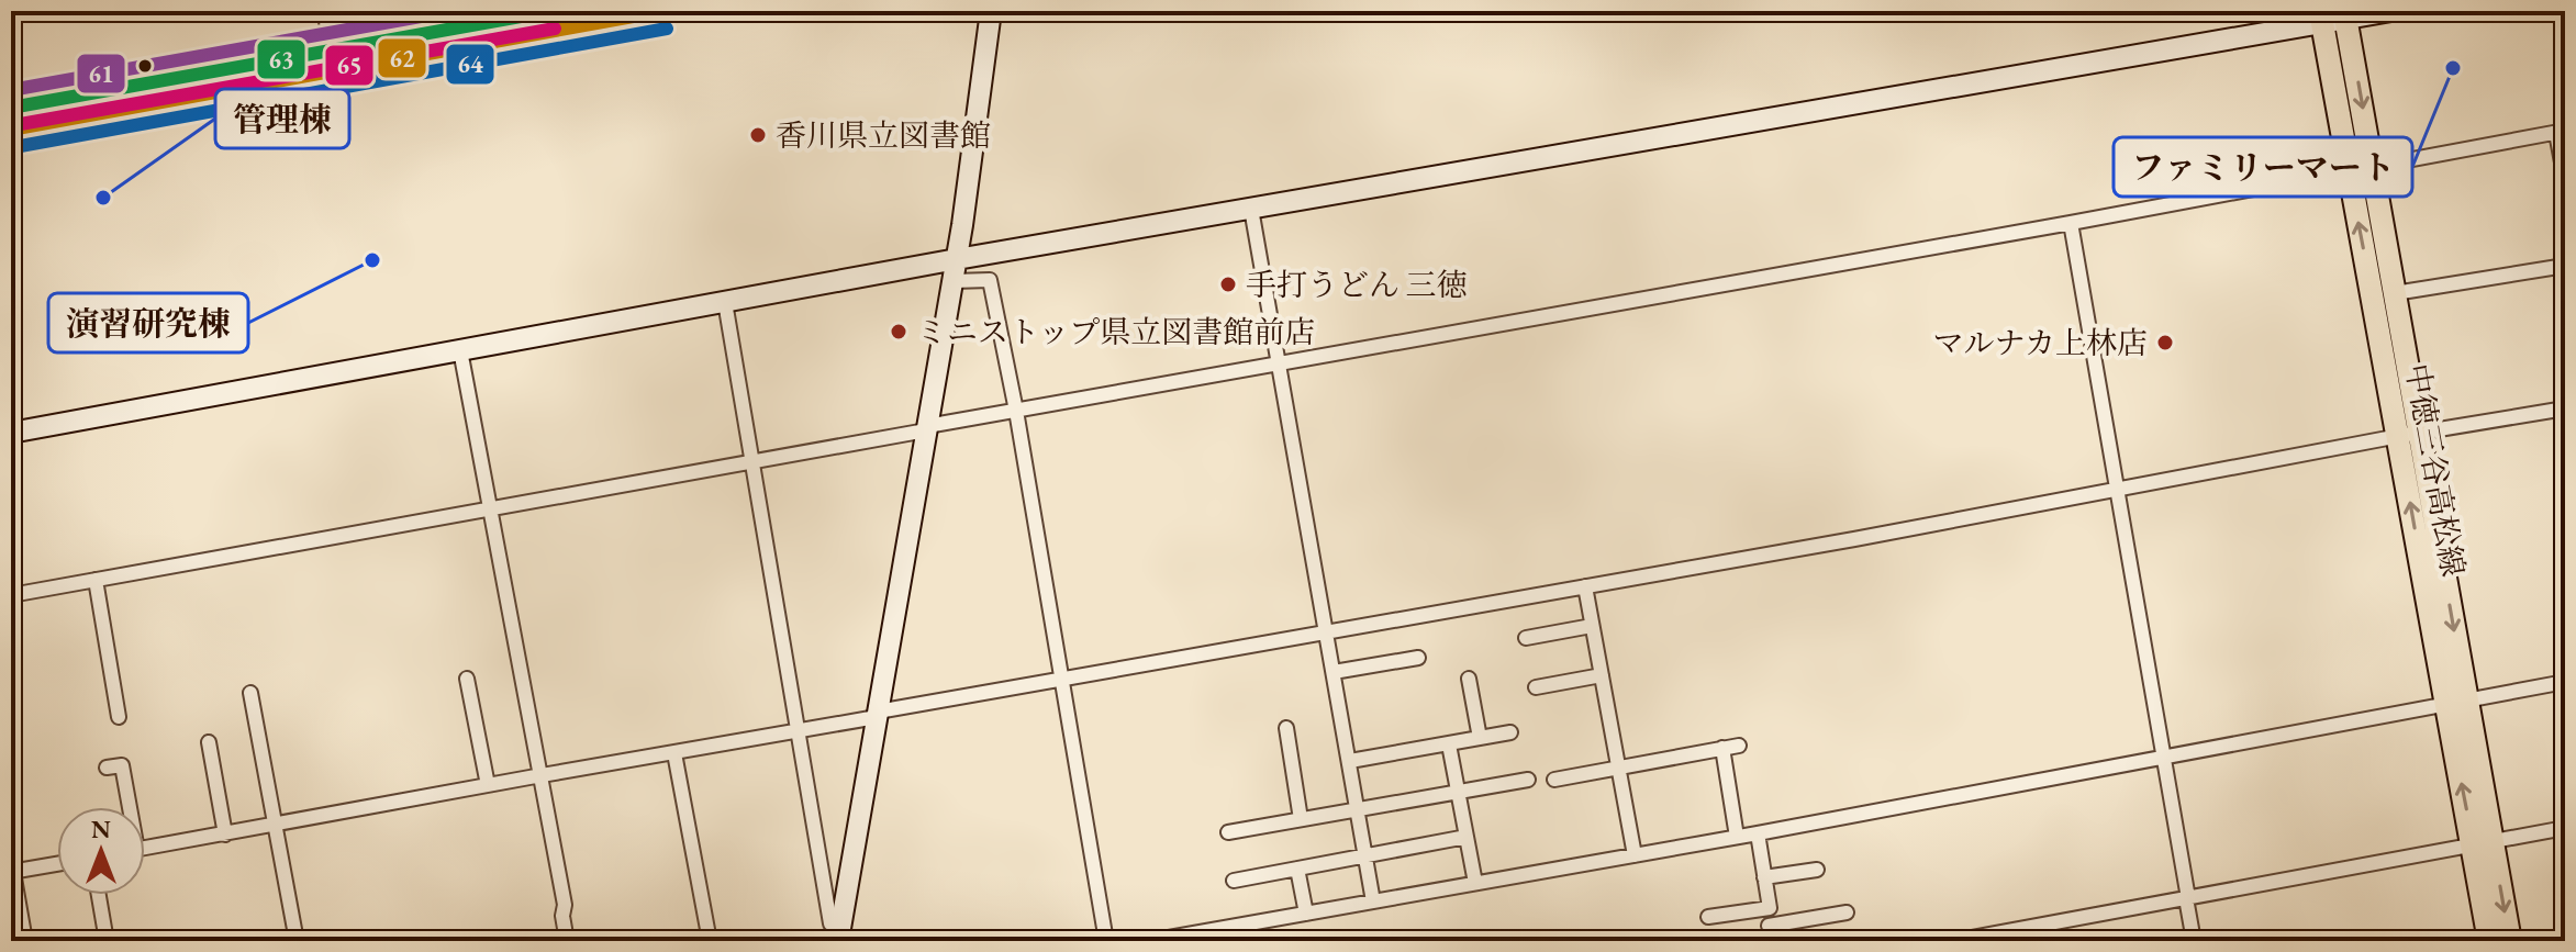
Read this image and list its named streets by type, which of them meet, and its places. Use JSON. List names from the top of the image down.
{
  "streets": {
    "main road": ["中徳三谷高松線"]
  },
  "places": [
    "ファミリーマート",
    "香川県立図書館",
    "管理棟",
    "演習研究棟",
    "手打うどん 三徳",
    "ミニストップ県立図書館前店",
    "マルナカ上林店"
  ],
  "lines": [
    "transit line 62",
    "transit line 63",
    "transit line 61",
    "transit line 64",
    "transit line 65"
  ],
  "north": "top"
}
